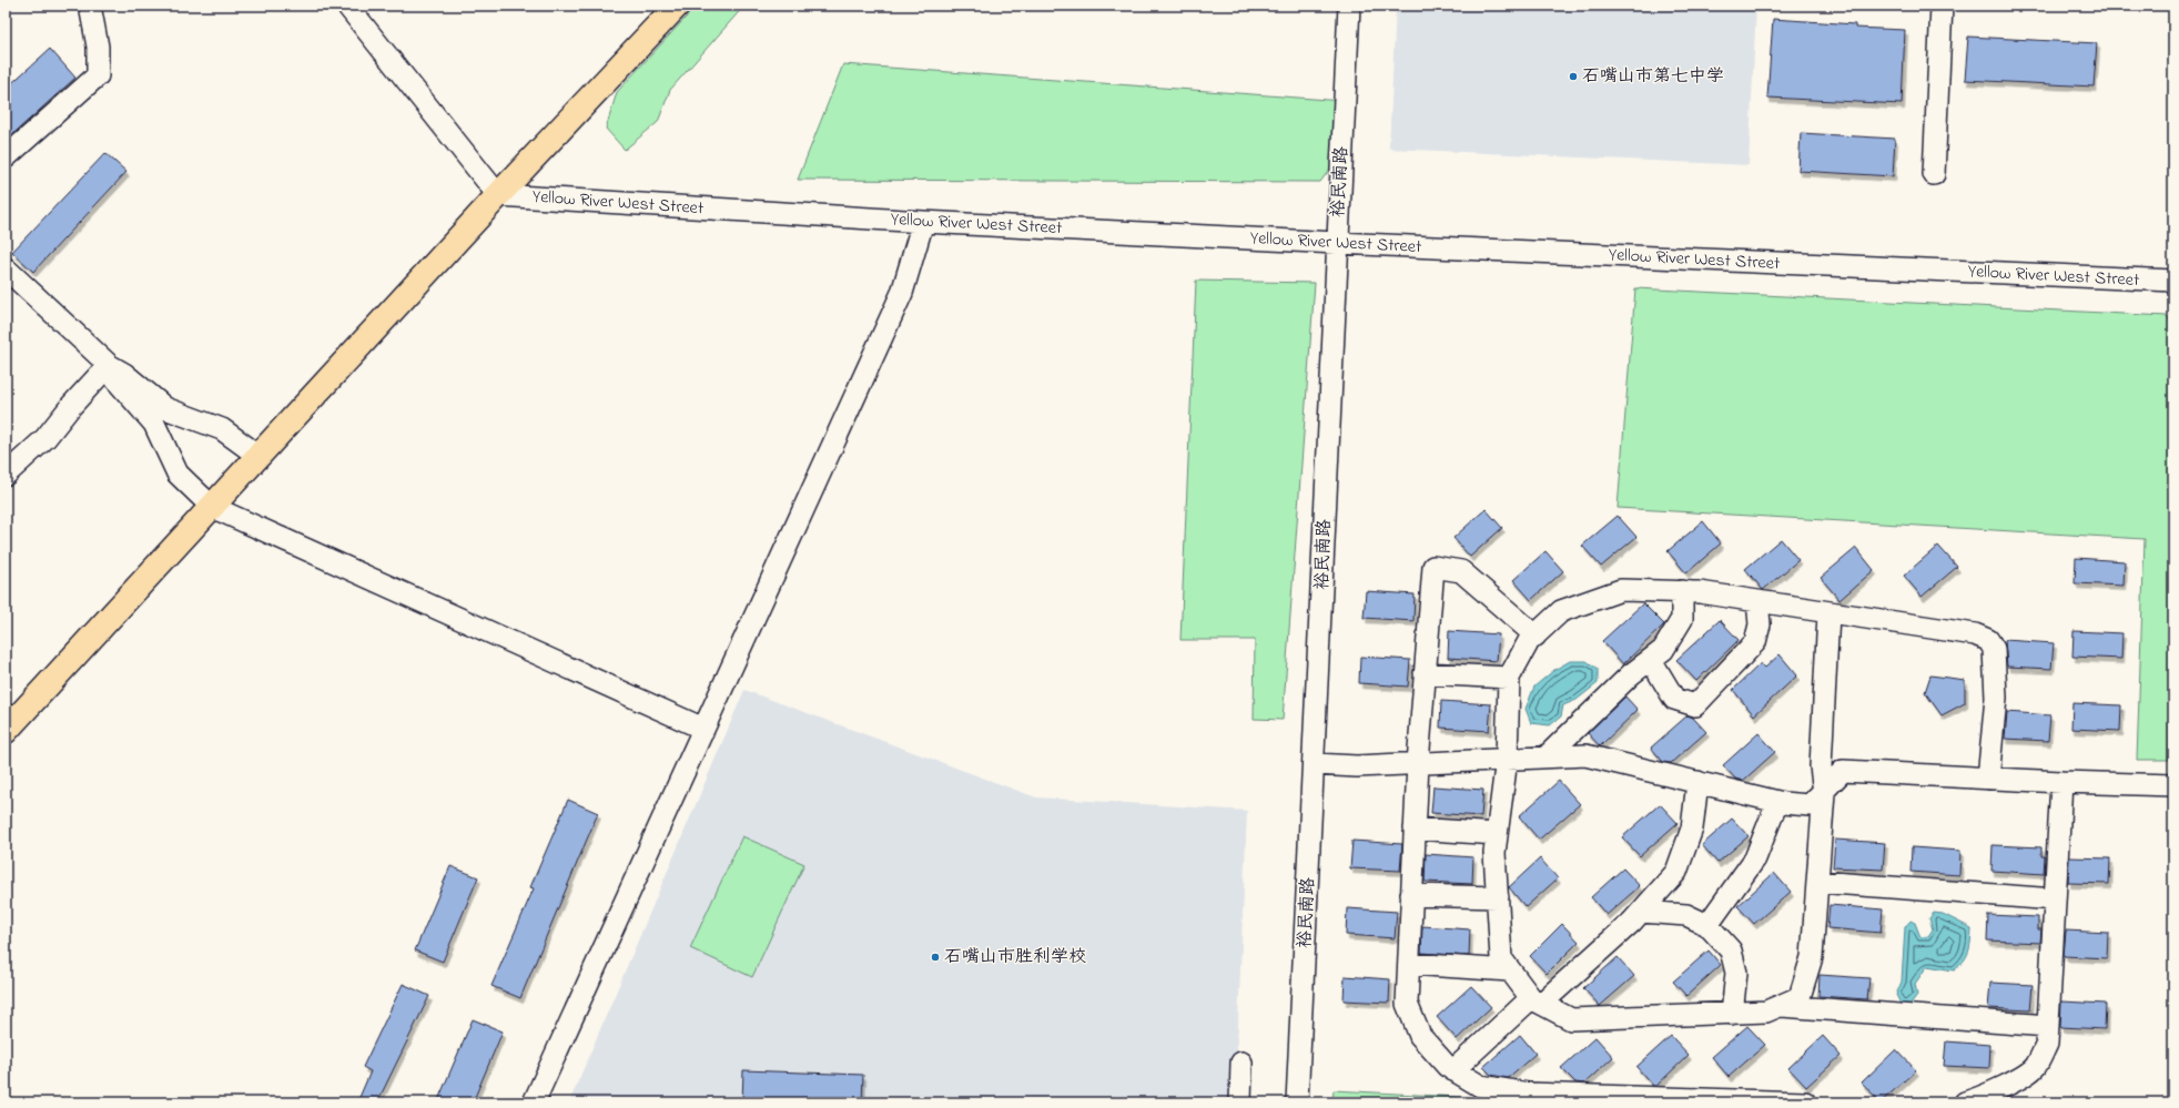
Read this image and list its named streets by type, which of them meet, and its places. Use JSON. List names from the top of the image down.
{
  "streets": {
    "street": ["裕民南路", "Yellow River West Street"]
  },
  "crossings": [
    ["裕民南路", "Yellow River West Street"]
  ],
  "places": ["石嘴山市第七中学", "石嘴山市胜利学校"]
}
